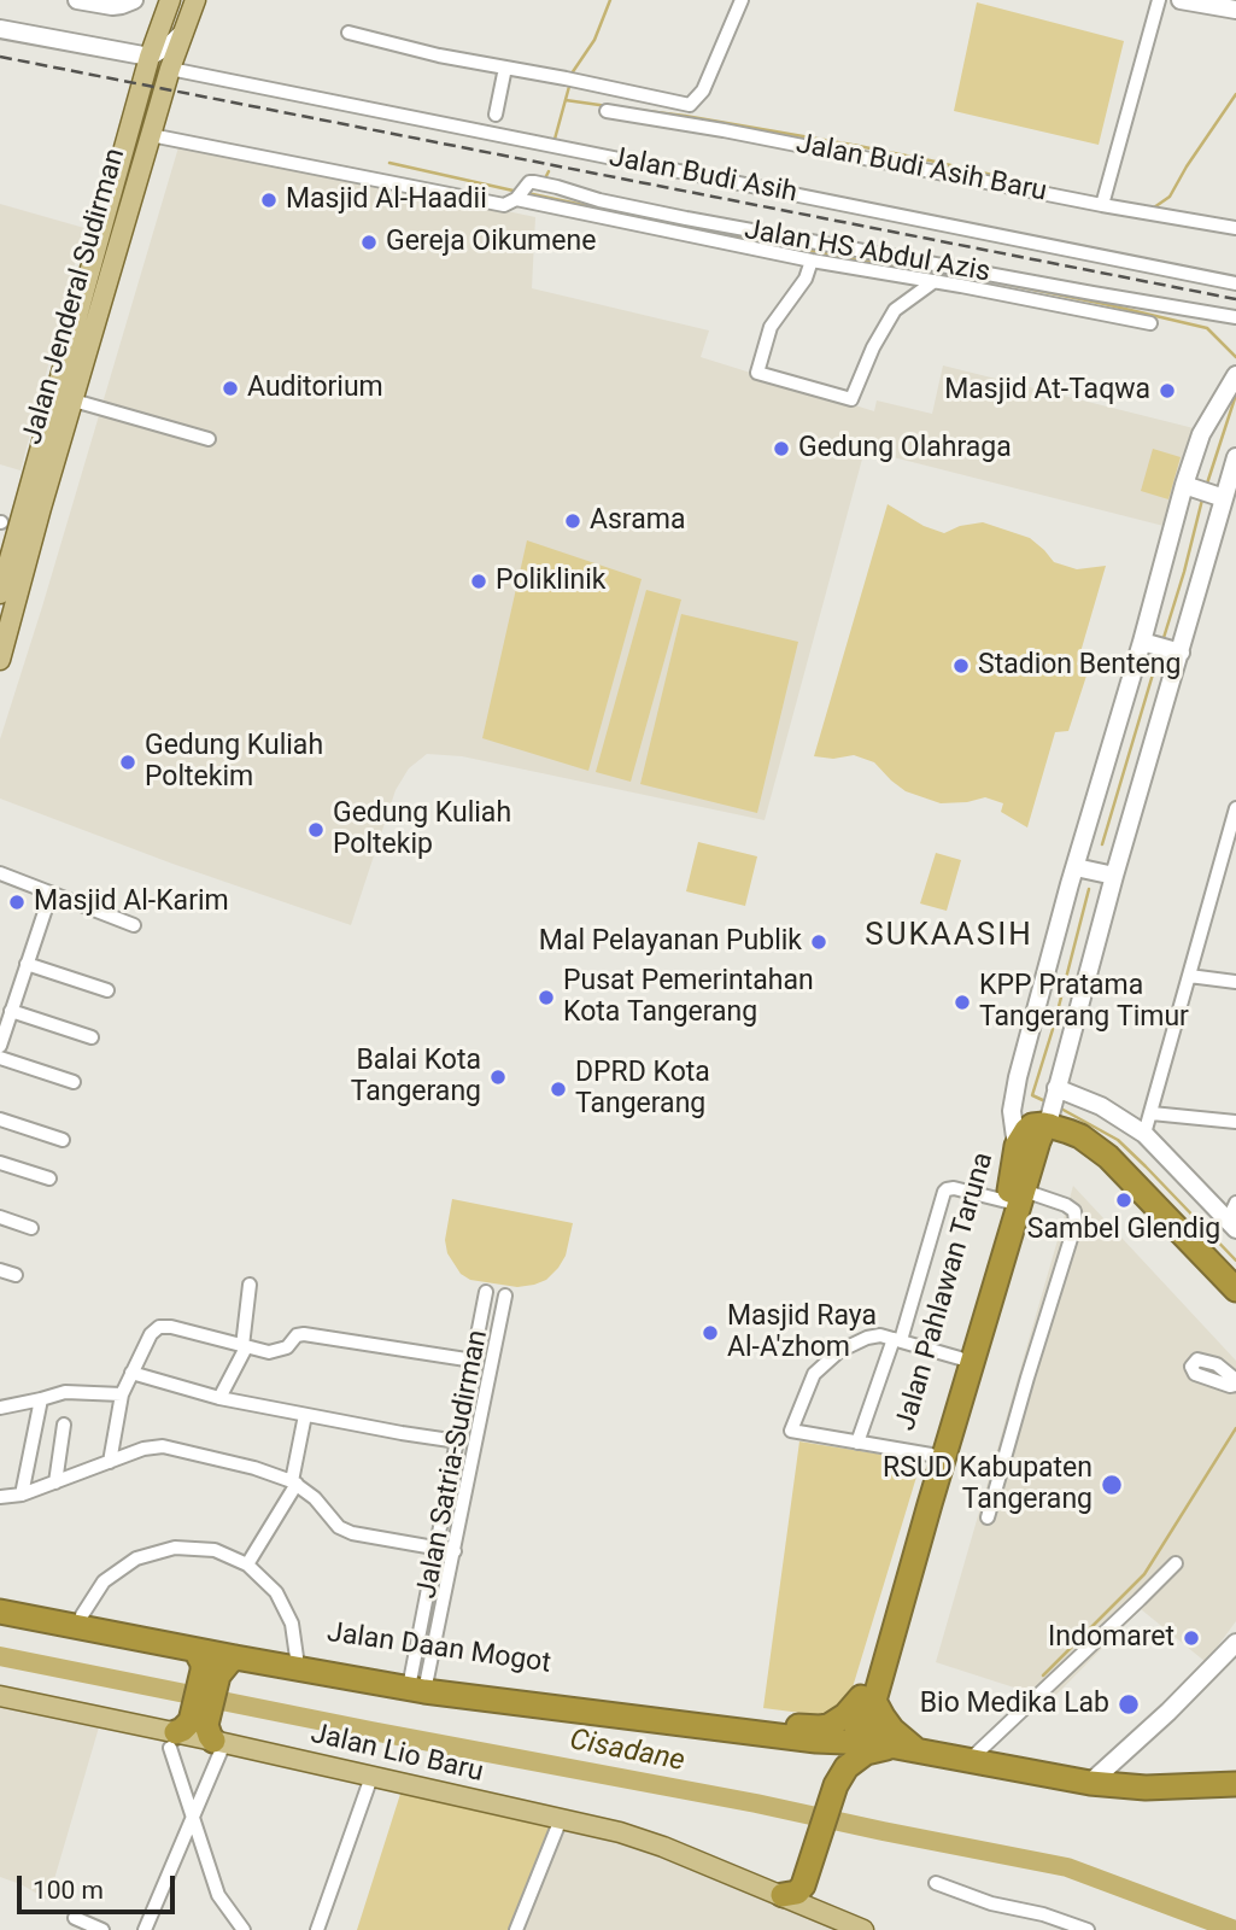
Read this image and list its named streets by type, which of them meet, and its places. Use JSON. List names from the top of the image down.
{
  "streets": {
    "highway": ["Jalan Pahlawan Taruna", "Jalan Daan Mogot"],
    "main road": ["Jalan Jenderal Sudirman", "Jalan Lio Baru"],
    "street": [
      "Jalan Budi Asih Baru",
      "Jalan Budi Asih",
      "Jalan HS Abdul Azis",
      "Jalan Satria-Sudirman"
    ]
  },
  "crossings": [
    ["Jalan Budi Asih", "Jalan Jenderal Sudirman"],
    ["Jalan Pahlawan Taruna", "Jalan Daan Mogot"],
    ["Jalan Satria-Sudirman", "Jalan Daan Mogot"]
  ],
  "districts": ["SUKAASIH"],
  "water": ["Cisadane"],
  "places": [
    "Masjid Al-Haadii",
    "Gereja Oikumene",
    "Auditorium",
    "Masjid At-Taqwa",
    "Gedung Olahraga",
    "Asrama",
    "Poliklinik",
    "Stadion Benteng",
    "Gedung Kuliah Poltekim",
    "Gedung Kuliah Poltekip",
    "Masjid Al-Karim",
    "Mal Pelayanan Publik",
    "Pusat Pemerintahan Kota Tangerang",
    "KPP Pratama Tangerang Timur",
    "Balai Kota Tangerang",
    "DPRD Kota Tangerang",
    "Sambel Glendig",
    "Masjid Raya Al-A'zhom",
    "RSUD Kabupaten Tangerang",
    "Indomaret",
    "Bio Medika Lab"
  ],
  "scale_bar": "100 m"
}
